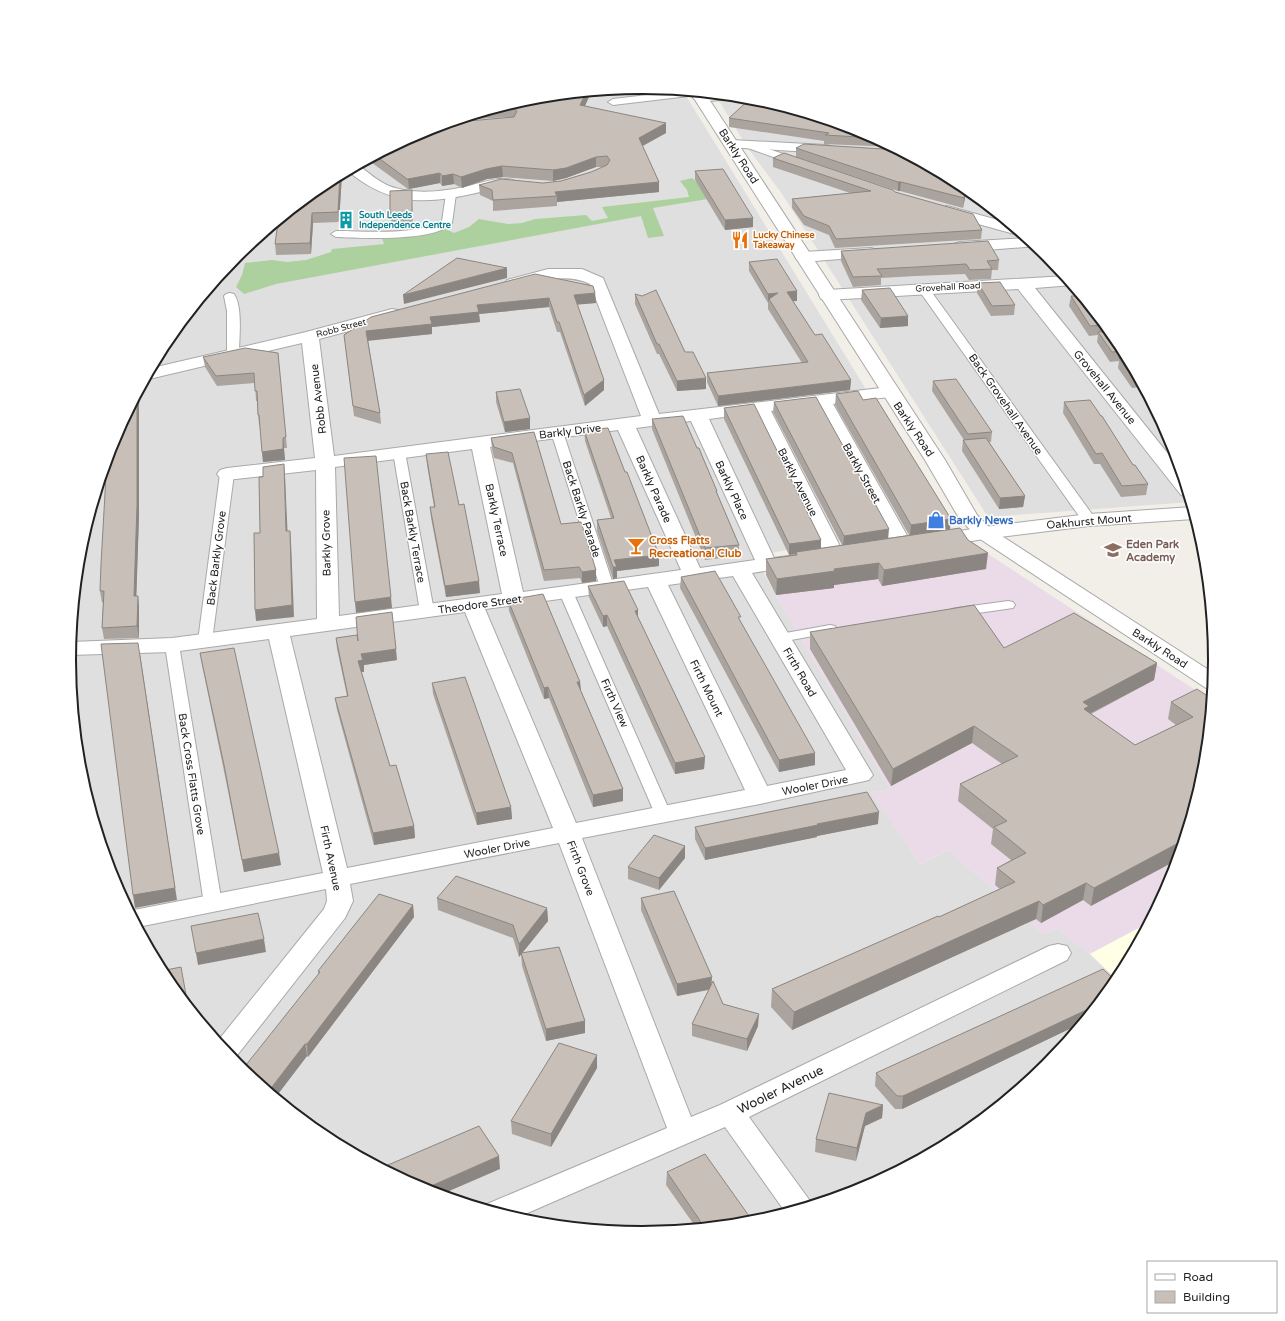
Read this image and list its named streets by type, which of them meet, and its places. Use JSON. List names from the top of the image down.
{
  "streets": {
    "street": [
      "Barkly Road",
      "Grovehall Road",
      "Robb Street",
      "Grovehall Avenue",
      "Robb Avenue",
      "Barkly Drive",
      "Barkly Street",
      "Barkly Avenue",
      "Barkly Parade",
      "Barkly Place",
      "Barkly Terrace",
      "Oakhurst Mount",
      "Barkly Grove",
      "Theodore Street",
      "Firth Road",
      "Firth Mount",
      "Wooler Drive",
      "Firth Avenue",
      "Firth Grove",
      "Wooler Avenue"
    ],
    "lane": [
      "Back Grovehall Avenue",
      "Back Barkly Parade",
      "Back Barkly Terrace",
      "Back Barkly Grove",
      "Firth View",
      "Back Cross Flatts Grove"
    ]
  },
  "crossings": [
    ["Barkly Road", "Grovehall Road"],
    ["Barkly Road", "Barkly Drive"],
    ["Barkly Road", "Oakhurst Mount"],
    ["Grovehall Road", "Grovehall Avenue"],
    ["Grovehall Road", "Back Grovehall Avenue"],
    ["Robb Street", "Robb Avenue"],
    ["Robb Avenue", "Barkly Drive"],
    ["Robb Avenue", "Barkly Grove"],
    ["Back Grovehall Avenue", "Oakhurst Mount"],
    ["Barkly Drive", "Barkly Street"],
    ["Barkly Drive", "Barkly Avenue"],
    ["Barkly Drive", "Barkly Parade"],
    ["Barkly Drive", "Barkly Place"],
    ["Barkly Drive", "Back Barkly Parade"],
    ["Barkly Drive", "Barkly Terrace"],
    ["Barkly Drive", "Back Barkly Terrace"],
    ["Barkly Drive", "Barkly Grove"],
    ["Barkly Drive", "Back Barkly Grove"],
    ["Barkly Avenue", "Theodore Street"],
    ["Barkly Parade", "Theodore Street"],
    ["Barkly Place", "Theodore Street"],
    ["Back Barkly Parade", "Theodore Street"],
    ["Barkly Terrace", "Theodore Street"],
    ["Back Barkly Terrace", "Theodore Street"],
    ["Barkly Grove", "Theodore Street"],
    ["Back Barkly Grove", "Theodore Street"],
    ["Theodore Street", "Firth Road"],
    ["Theodore Street", "Firth Mount"],
    ["Theodore Street", "Firth View"],
    ["Theodore Street", "Back Cross Flatts Grove"],
    ["Theodore Street", "Firth Avenue"],
    ["Theodore Street", "Firth Grove"],
    ["Firth Road", "Wooler Drive"],
    ["Firth Mount", "Wooler Drive"],
    ["Firth View", "Wooler Drive"],
    ["Back Cross Flatts Grove", "Wooler Drive"],
    ["Wooler Drive", "Firth Avenue"],
    ["Wooler Drive", "Firth Grove"],
    ["Firth Grove", "Wooler Avenue"]
  ],
  "places": {
    "building": ["South Leeds Independence Centre"],
    "restaurant": ["Lucky Chinese Takeaway"],
    "shop": ["Barkly News"],
    "bar": ["Cross Flatts Recreational Club"],
    "school or university": ["Eden Park Academy"]
  },
  "legend": ["Road", "Building"]
}
